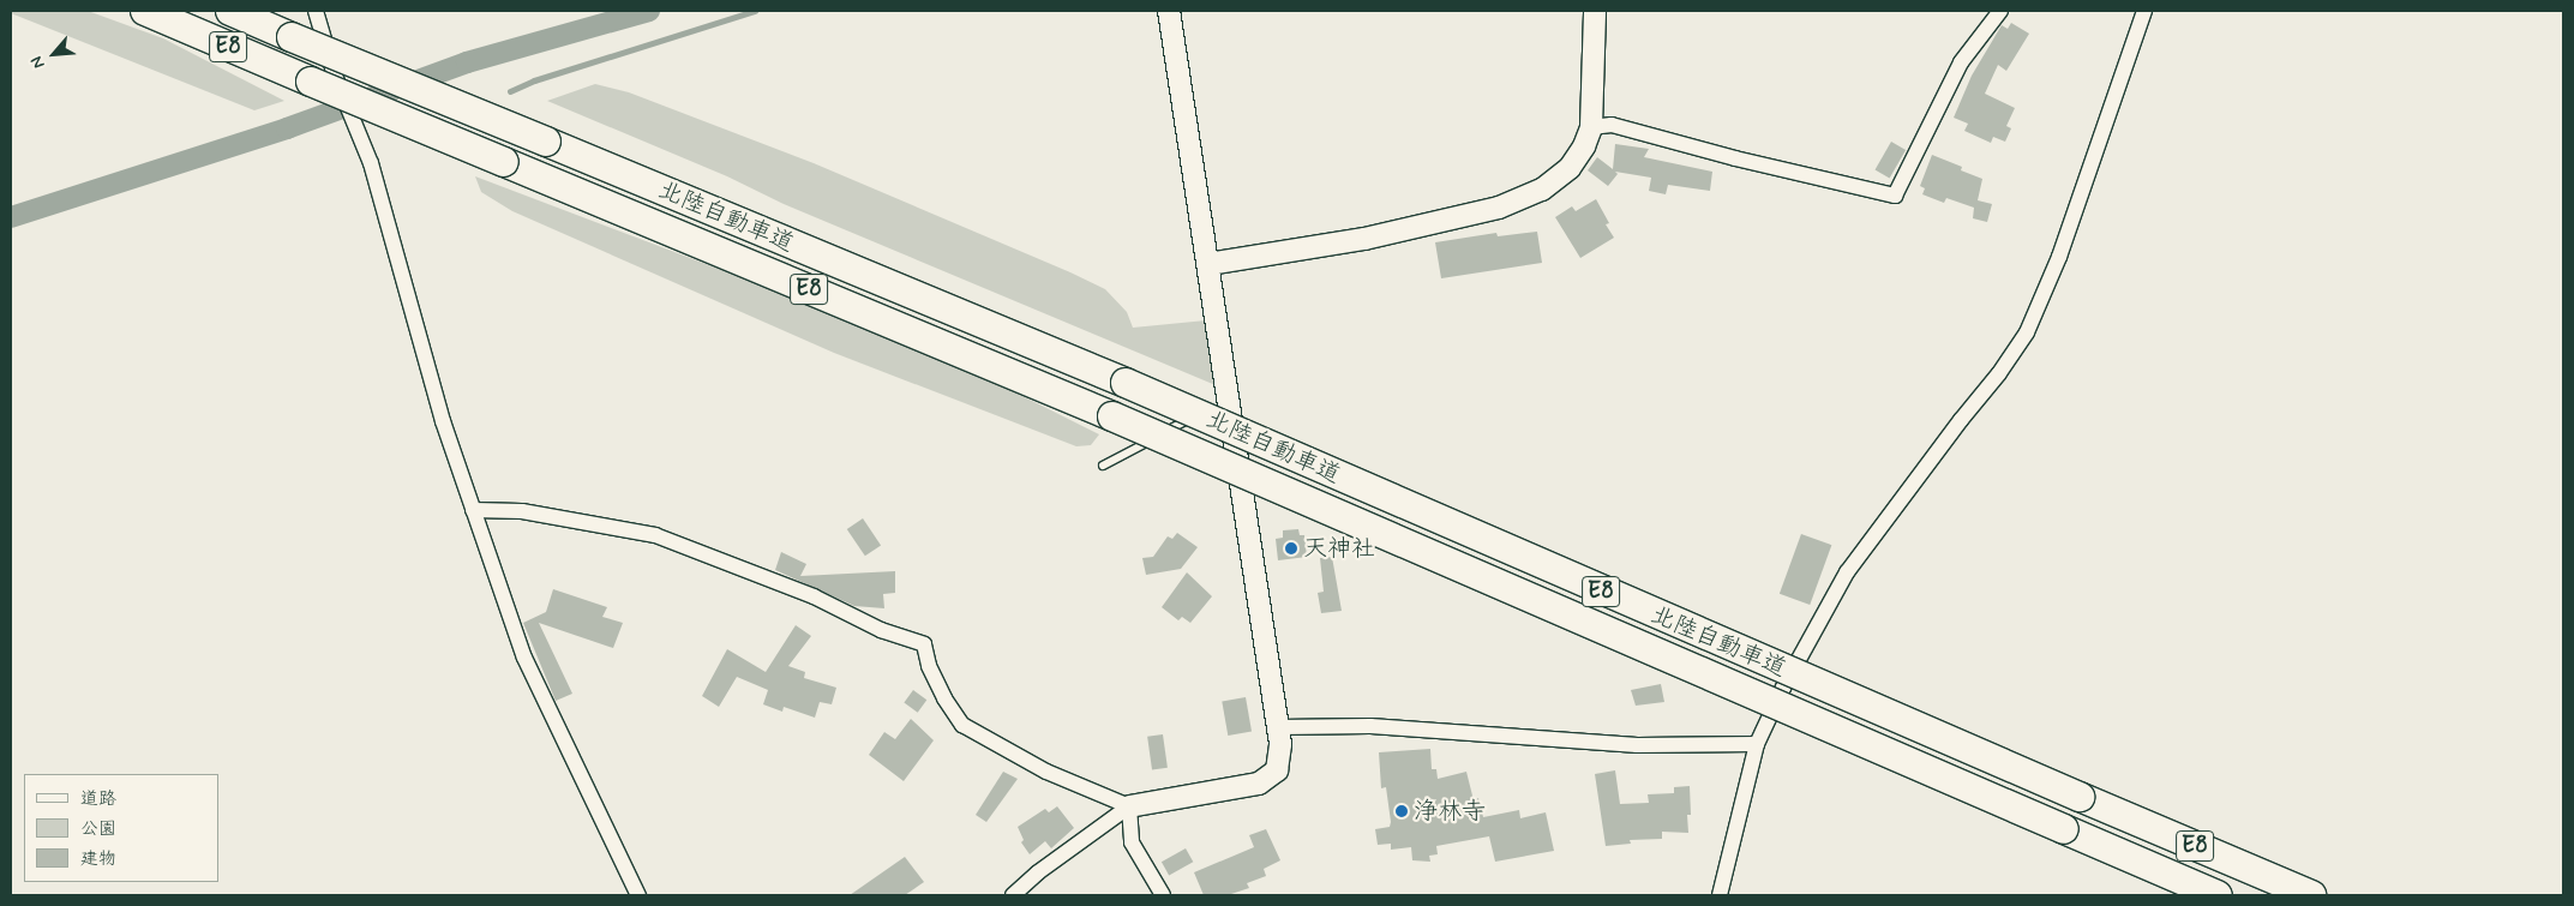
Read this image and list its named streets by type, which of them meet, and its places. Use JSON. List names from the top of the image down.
{
  "streets": {
    "highway": ["E8", "北陸自動車道"]
  },
  "places": ["天神社", "浄林寺"],
  "legend": ["道路", "公園", "建物"],
  "north": "bottom left"
}
